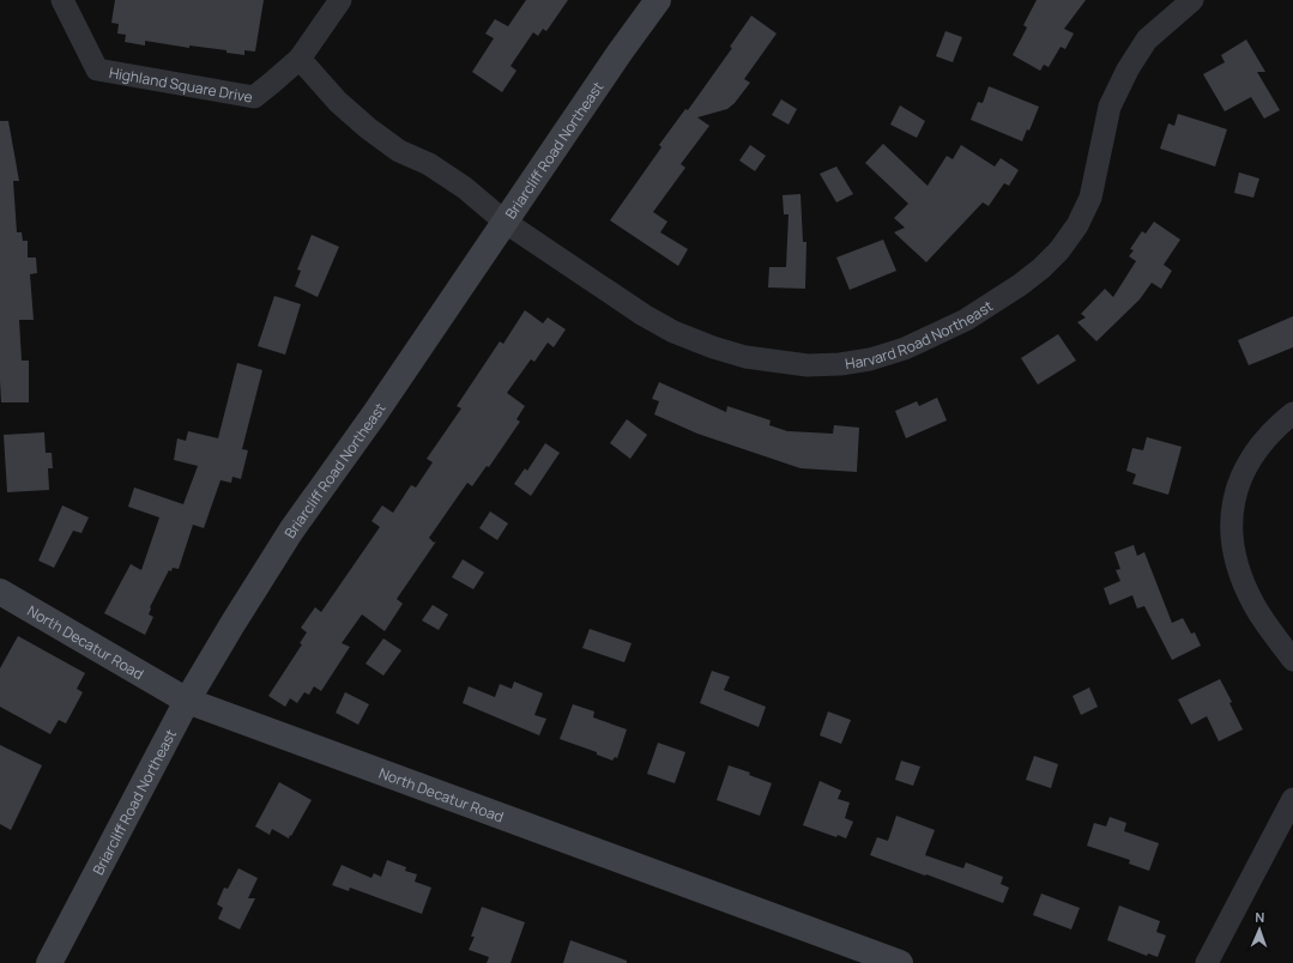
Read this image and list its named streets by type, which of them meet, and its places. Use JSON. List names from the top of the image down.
{
  "streets": {
    "main road": ["Briarcliff Road Northeast", "North Decatur Road"],
    "street": ["Highland Square Drive", "Harvard Road Northeast"]
  },
  "crossings": [
    ["Briarcliff Road Northeast", "Harvard Road Northeast"],
    ["Briarcliff Road Northeast", "North Decatur Road"]
  ],
  "north": "top"
}
